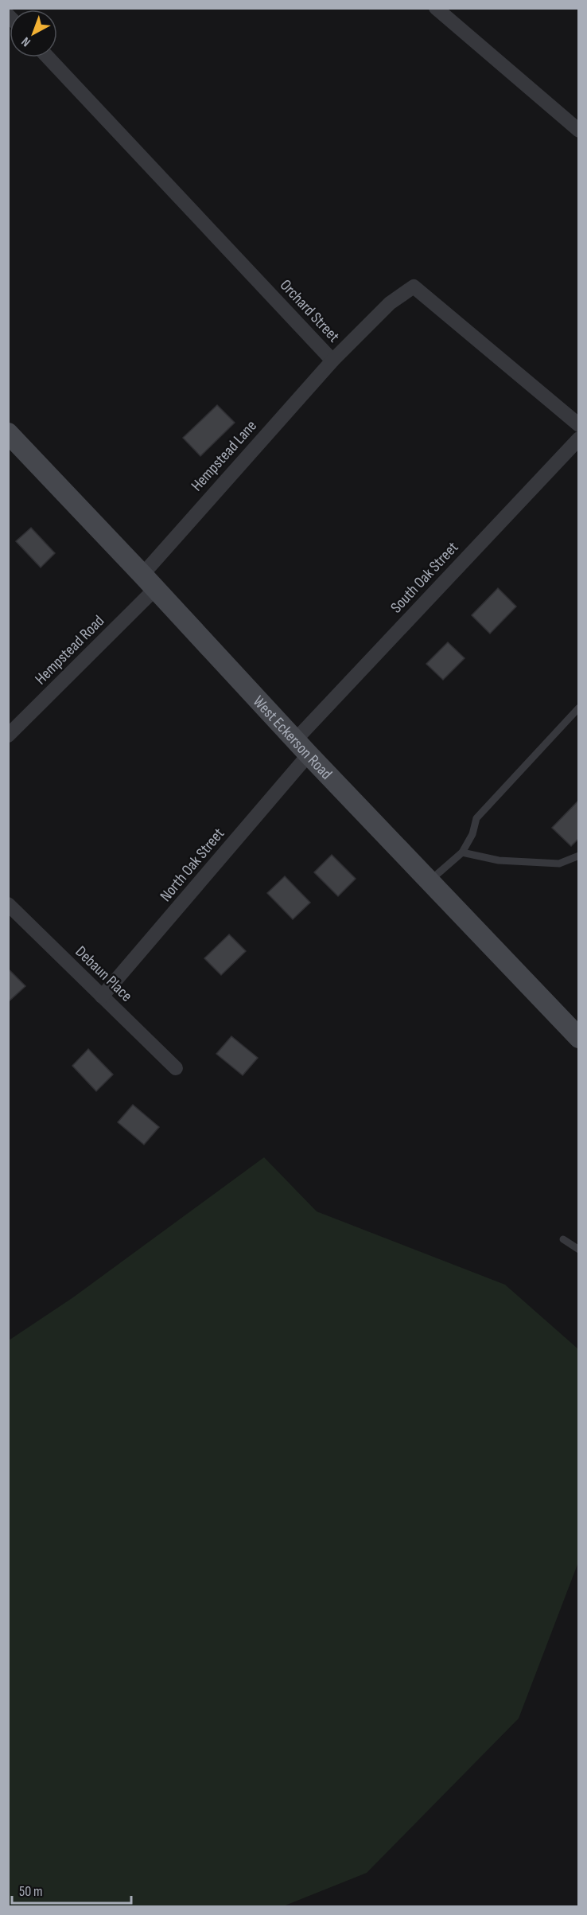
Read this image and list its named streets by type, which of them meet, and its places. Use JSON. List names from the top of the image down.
{
  "streets": {
    "street": [
      "Orchard Street",
      "Hempstead Lane",
      "South Oak Street",
      "Hempstead Road",
      "West Eckerson Road",
      "North Oak Street",
      "Debaun Place"
    ]
  },
  "crossings": [
    ["Orchard Street", "Hempstead Lane"],
    ["Hempstead Lane", "Hempstead Road"],
    ["Hempstead Lane", "West Eckerson Road"],
    ["South Oak Street", "West Eckerson Road"],
    ["South Oak Street", "North Oak Street"],
    ["Hempstead Road", "West Eckerson Road"],
    ["West Eckerson Road", "North Oak Street"],
    ["North Oak Street", "Debaun Place"]
  ],
  "scale_bar": "50 m",
  "north": "bottom left"
}
